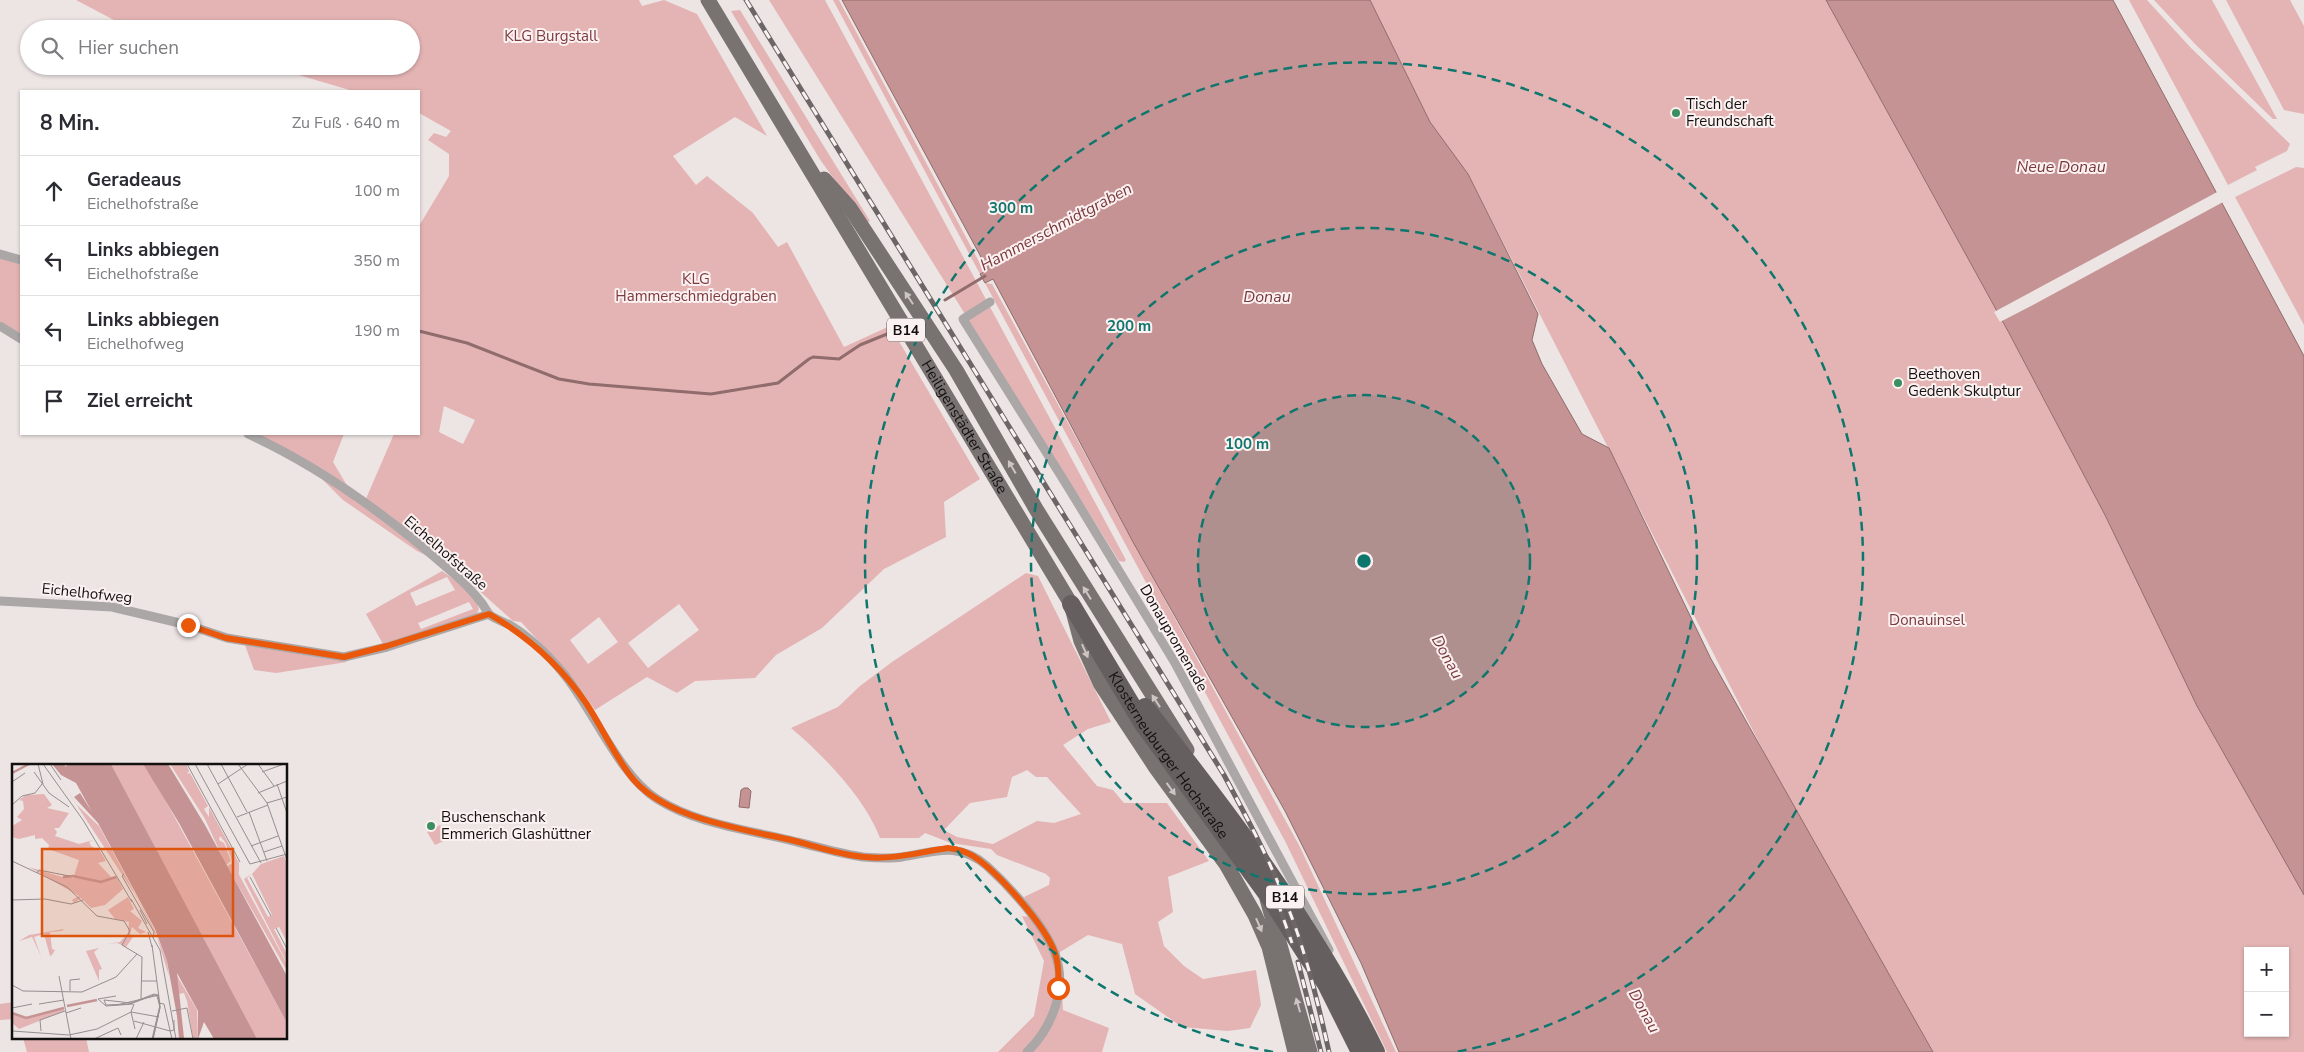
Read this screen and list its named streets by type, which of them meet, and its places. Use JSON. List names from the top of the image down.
{
  "streets": {
    "highway": ["B14", "Heiligenstädter Straße", "Klosterneuburger Hochstraße"],
    "street": ["Eichelhofstraße", "Eichelhofweg", "Donaupromenade"]
  },
  "crossings": [
    ["Heiligenstädter Straße", "Klosterneuburger Hochstraße"],
    ["Eichelhofstraße", "Eichelhofweg"]
  ],
  "water": ["Neue Donau", "Hammerschmidtgraben", "Donau"],
  "parks": ["KLG Burgstall", "KLG Hammerschmiedgraben", "Donauinsel"],
  "places": ["Tisch der Freundschaft", "Beethoven Gedenk Skulptur", "Buschenschank Emmerich Glashüttner"],
  "page": {
    "search": "Hier suchen",
    "heading": ["8 Min.", "Zu Fuß · 640 m"],
    "list": [
      ["Geradeaus", "Eichelhofstraße", "100 m"],
      ["Links abbiegen", "Eichelhofstraße", "350 m"],
      ["Links abbiegen", "Eichelhofweg", "190 m"],
      "Ziel erreicht"
    ],
    "map_buttons": ["+", "−"]
  },
  "rings": ["300 m", "200 m", "100 m"]
}
